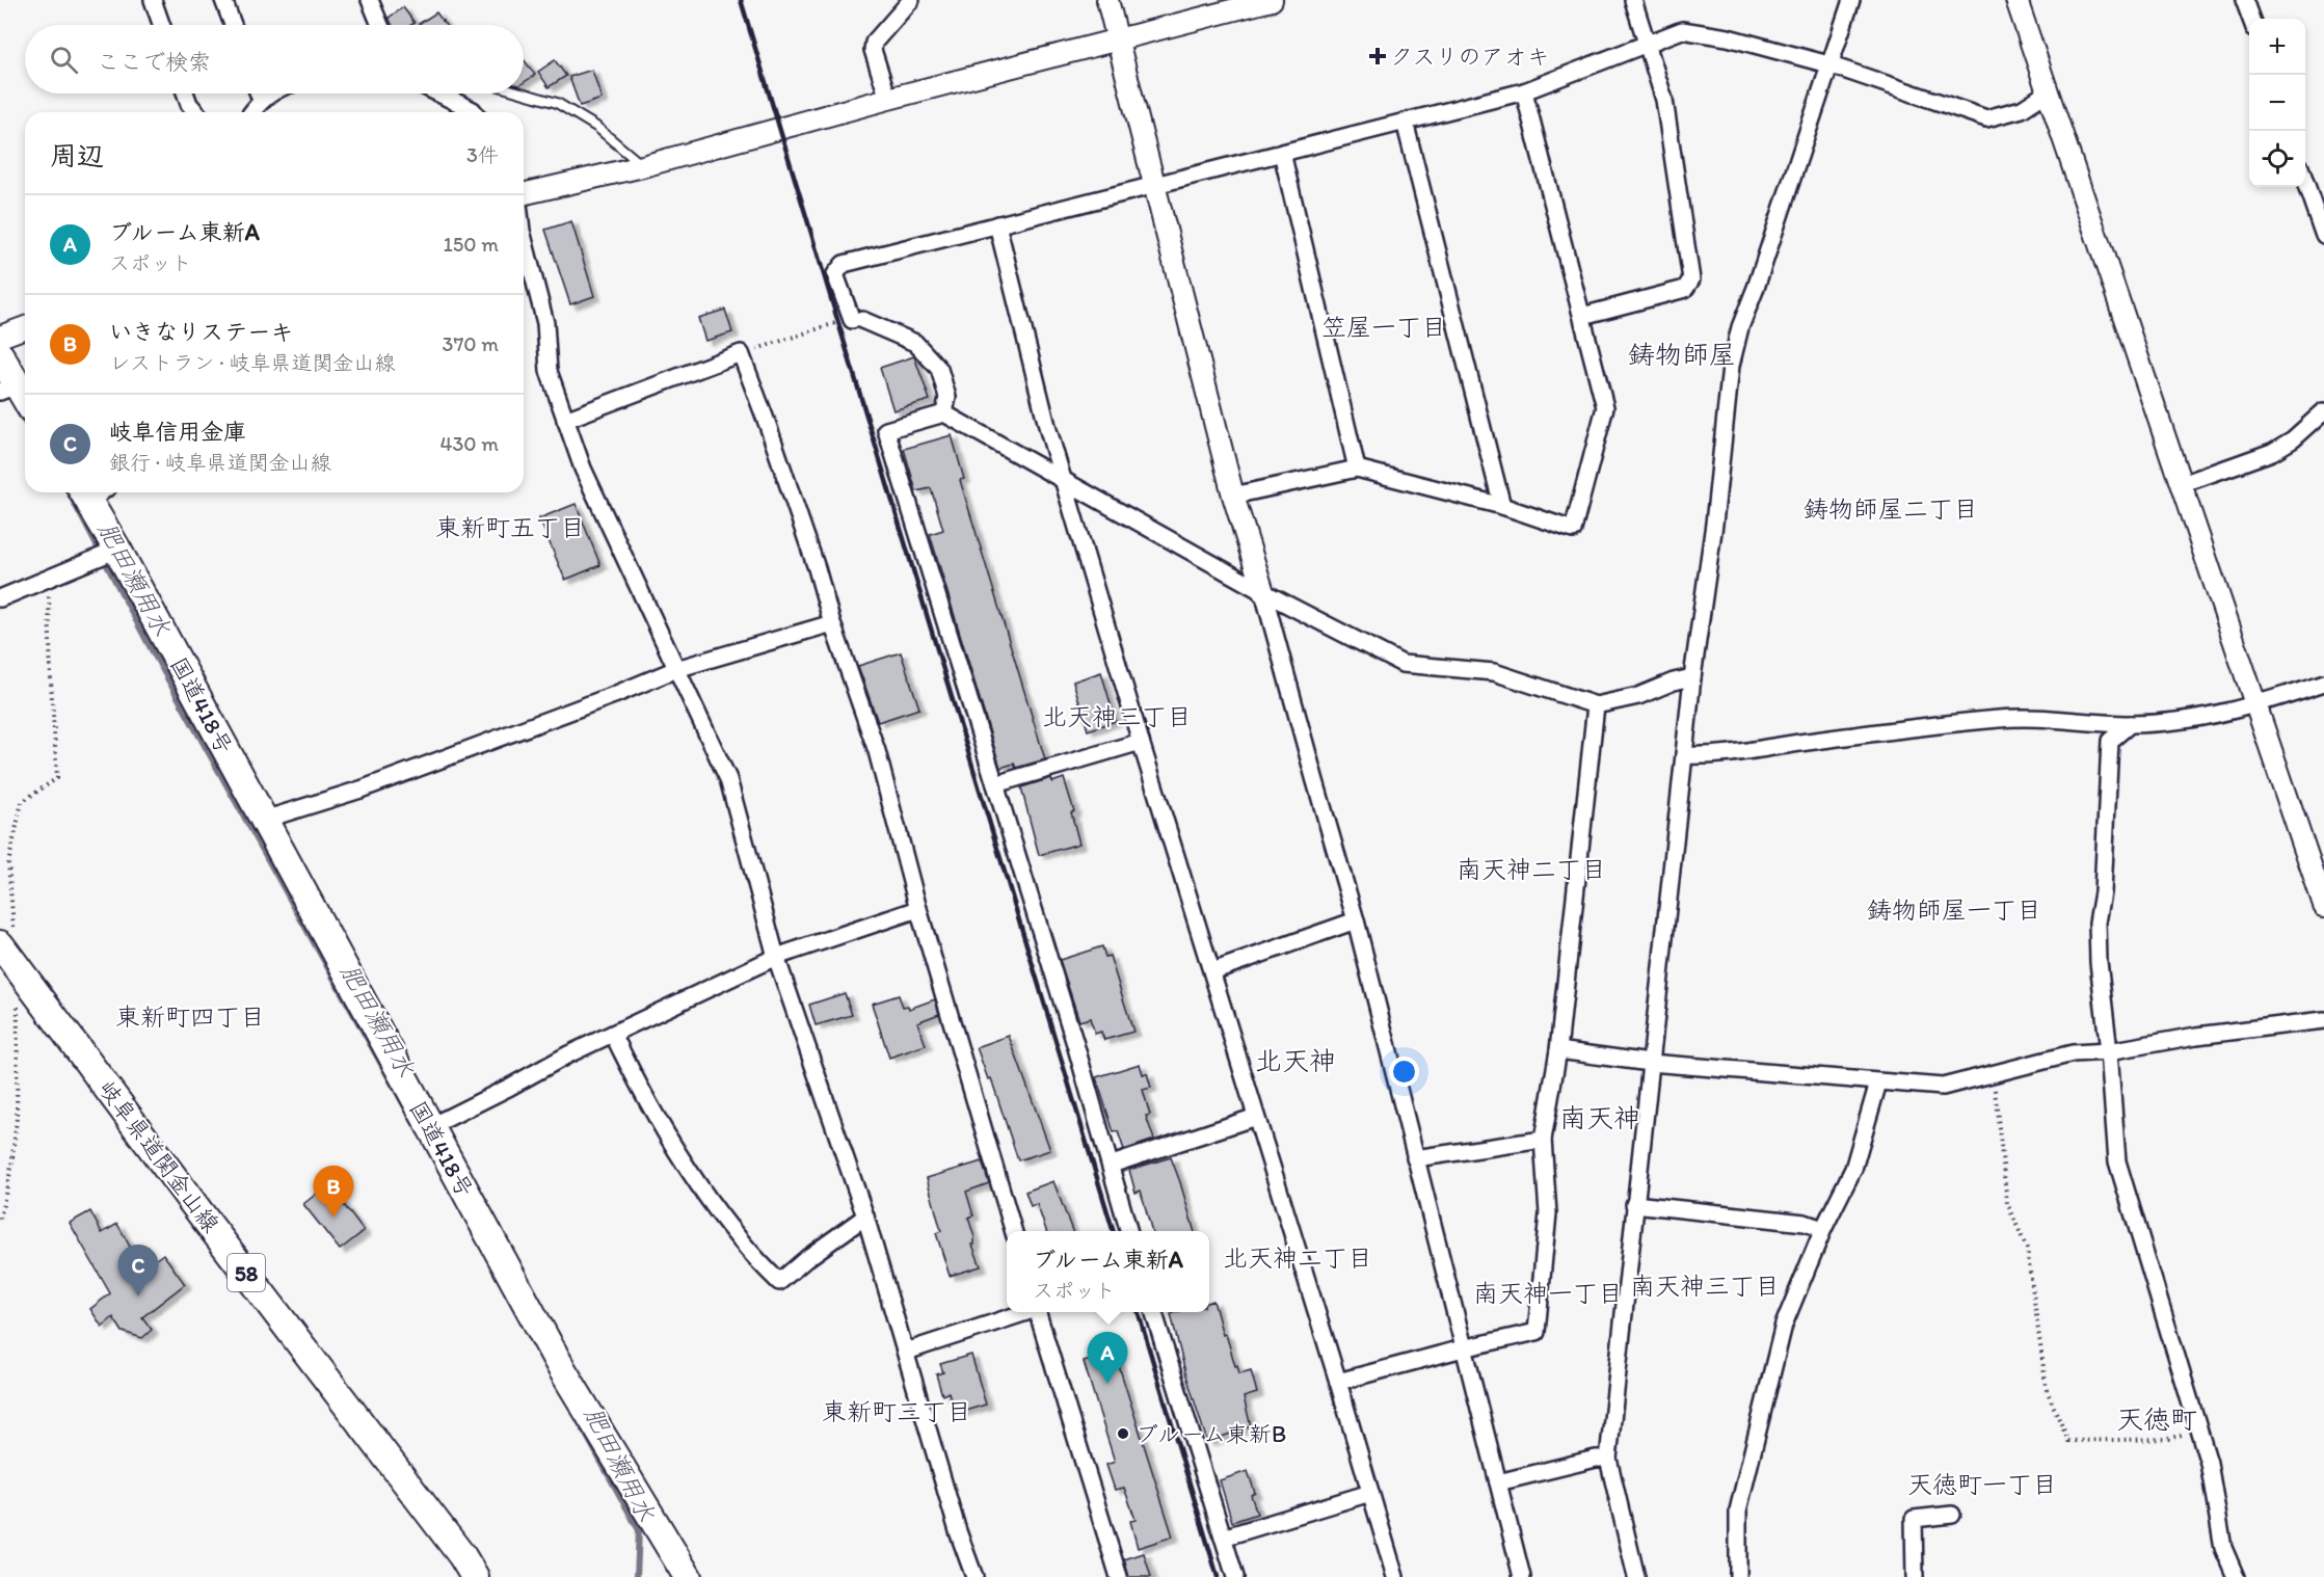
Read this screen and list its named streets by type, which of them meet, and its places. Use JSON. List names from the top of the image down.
{
  "streets": {
    "main road": ["国道418号", "岐阜県道関金山線", "58"]
  },
  "districts": [
    "笠屋一丁目",
    "鋳物師屋",
    "鋳物師屋二丁目",
    "東新町五丁目",
    "北天神三丁目",
    "南天神二丁目",
    "鋳物師屋一丁目",
    "東新町四丁目",
    "北天神",
    "南天神",
    "北天神二丁目",
    "南天神三丁目",
    "南天神一丁目",
    "東新町三丁目",
    "天徳町",
    "天徳町一丁目"
  ],
  "water": ["肥田瀬用水"],
  "places": {
    "health": ["クスリのアオキ"],
    "other": ["ブルーム東新B"]
  },
  "page": {
    "map_buttons": ["+", "−"],
    "search": "ここで検索",
    "heading": ["周辺", "3件"],
    "list": [
      {
        "mark": "A",
        "name": "ブルーム東新A",
        "note": "スポット",
        "value": "150 m"
      },
      {
        "mark": "B",
        "name": "いきなりステーキ",
        "note": "レストラン · 岐阜県道関金山線",
        "value": "370 m"
      },
      {
        "mark": "C",
        "name": "岐阜信用金庫",
        "note": "銀行 · 岐阜県道関金山線",
        "value": "430 m"
      }
    ],
    "pins": ["B", "C", "A"],
    "popup": ["ブルーム東新A", "スポット"]
  }
}
